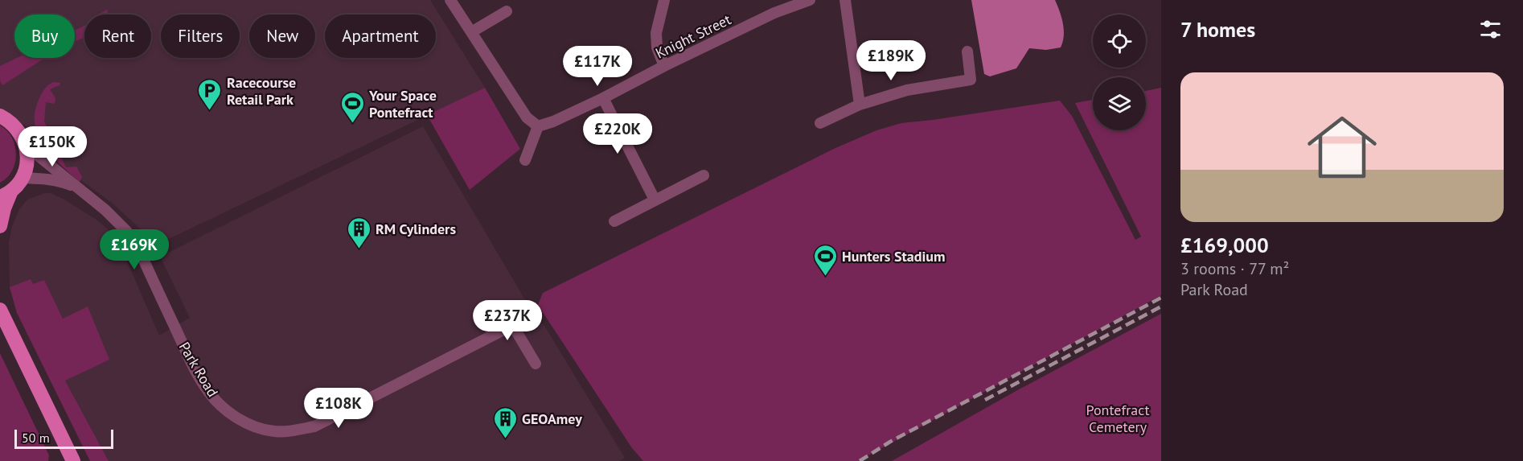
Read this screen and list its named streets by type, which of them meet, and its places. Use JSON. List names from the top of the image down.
{
  "streets": {
    "main road": ["Park Road"],
    "street": ["Knight Street"]
  },
  "parks": ["Pontefract Cemetery"],
  "places": {
    "parking": ["Racecourse Retail Park"],
    "sports": ["Your Space Pontefract", "Hunters Stadium"],
    "building": ["RM Cylinders", "GEOAmey"]
  },
  "scale_bar": "50 m",
  "page": {
    "heading": "7 homes",
    "chip": [
      "Buy",
      "Rent",
      "Filters",
      "New",
      "Apartment"
    ],
    "price": [
      "£189K",
      "£117K",
      "£220K",
      "£150K",
      "£169K",
      "£237K",
      "£108K"
    ],
    "list": [
      {
        "name": "£169,000",
        "note": "3 rooms · 77 m² · Park Road"
      }
    ],
    "scale": "50 m"
  }
}
